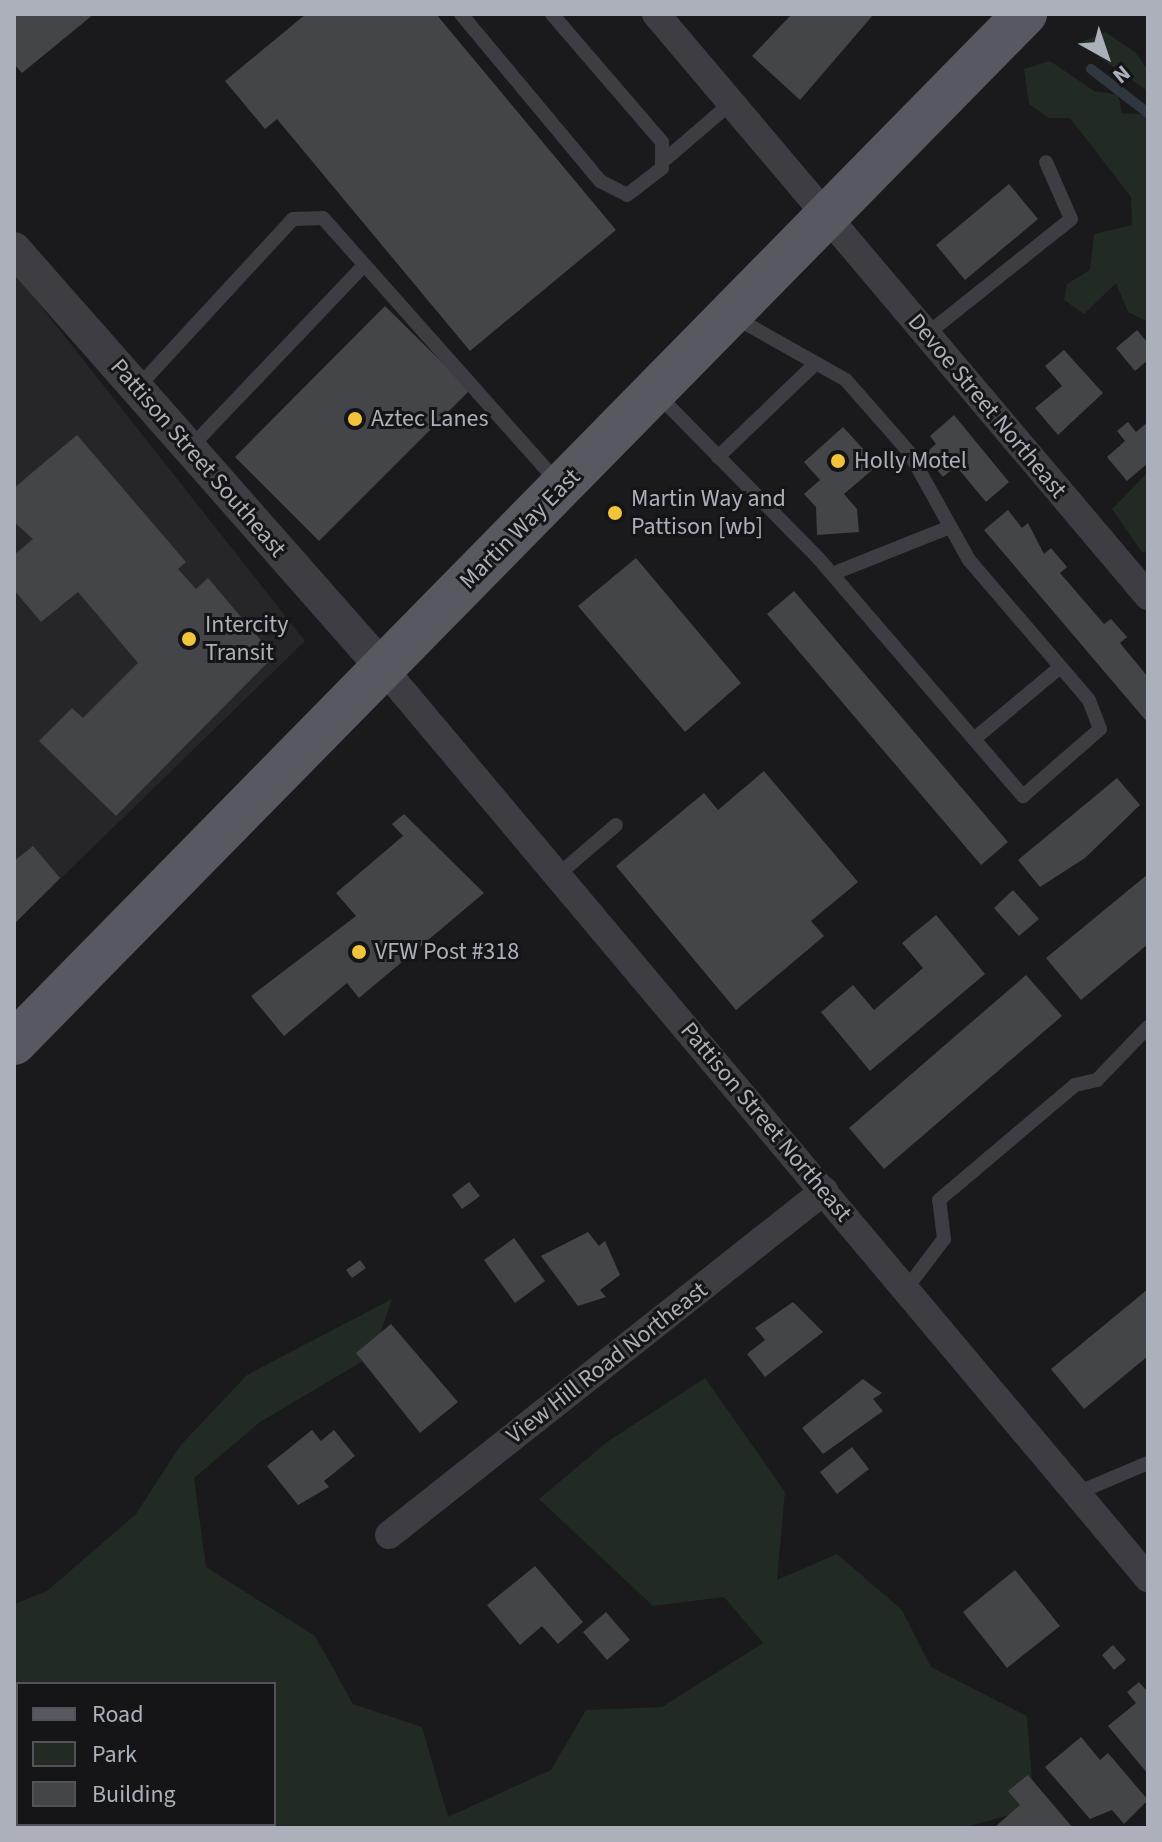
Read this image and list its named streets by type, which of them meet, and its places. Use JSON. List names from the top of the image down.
{
  "streets": {
    "main road": ["Martin Way East"],
    "street": [
      "Devoe Street Northeast",
      "Pattison Street Southeast",
      "Pattison Street Northeast",
      "View Hill Road Northeast"
    ]
  },
  "crossings": [
    ["Devoe Street Northeast", "Martin Way East"],
    ["Pattison Street Southeast", "Martin Way East"],
    ["Pattison Street Southeast", "Pattison Street Northeast"],
    ["Martin Way East", "Pattison Street Northeast"],
    ["Pattison Street Northeast", "View Hill Road Northeast"]
  ],
  "places": [
    "Aztec Lanes",
    "Holly Motel",
    "Martin Way and Pattison [wb]",
    "Intercity Transit",
    "VFW Post #318"
  ],
  "legend": ["Road", "Park", "Building"],
  "north": "bottom right"
}
